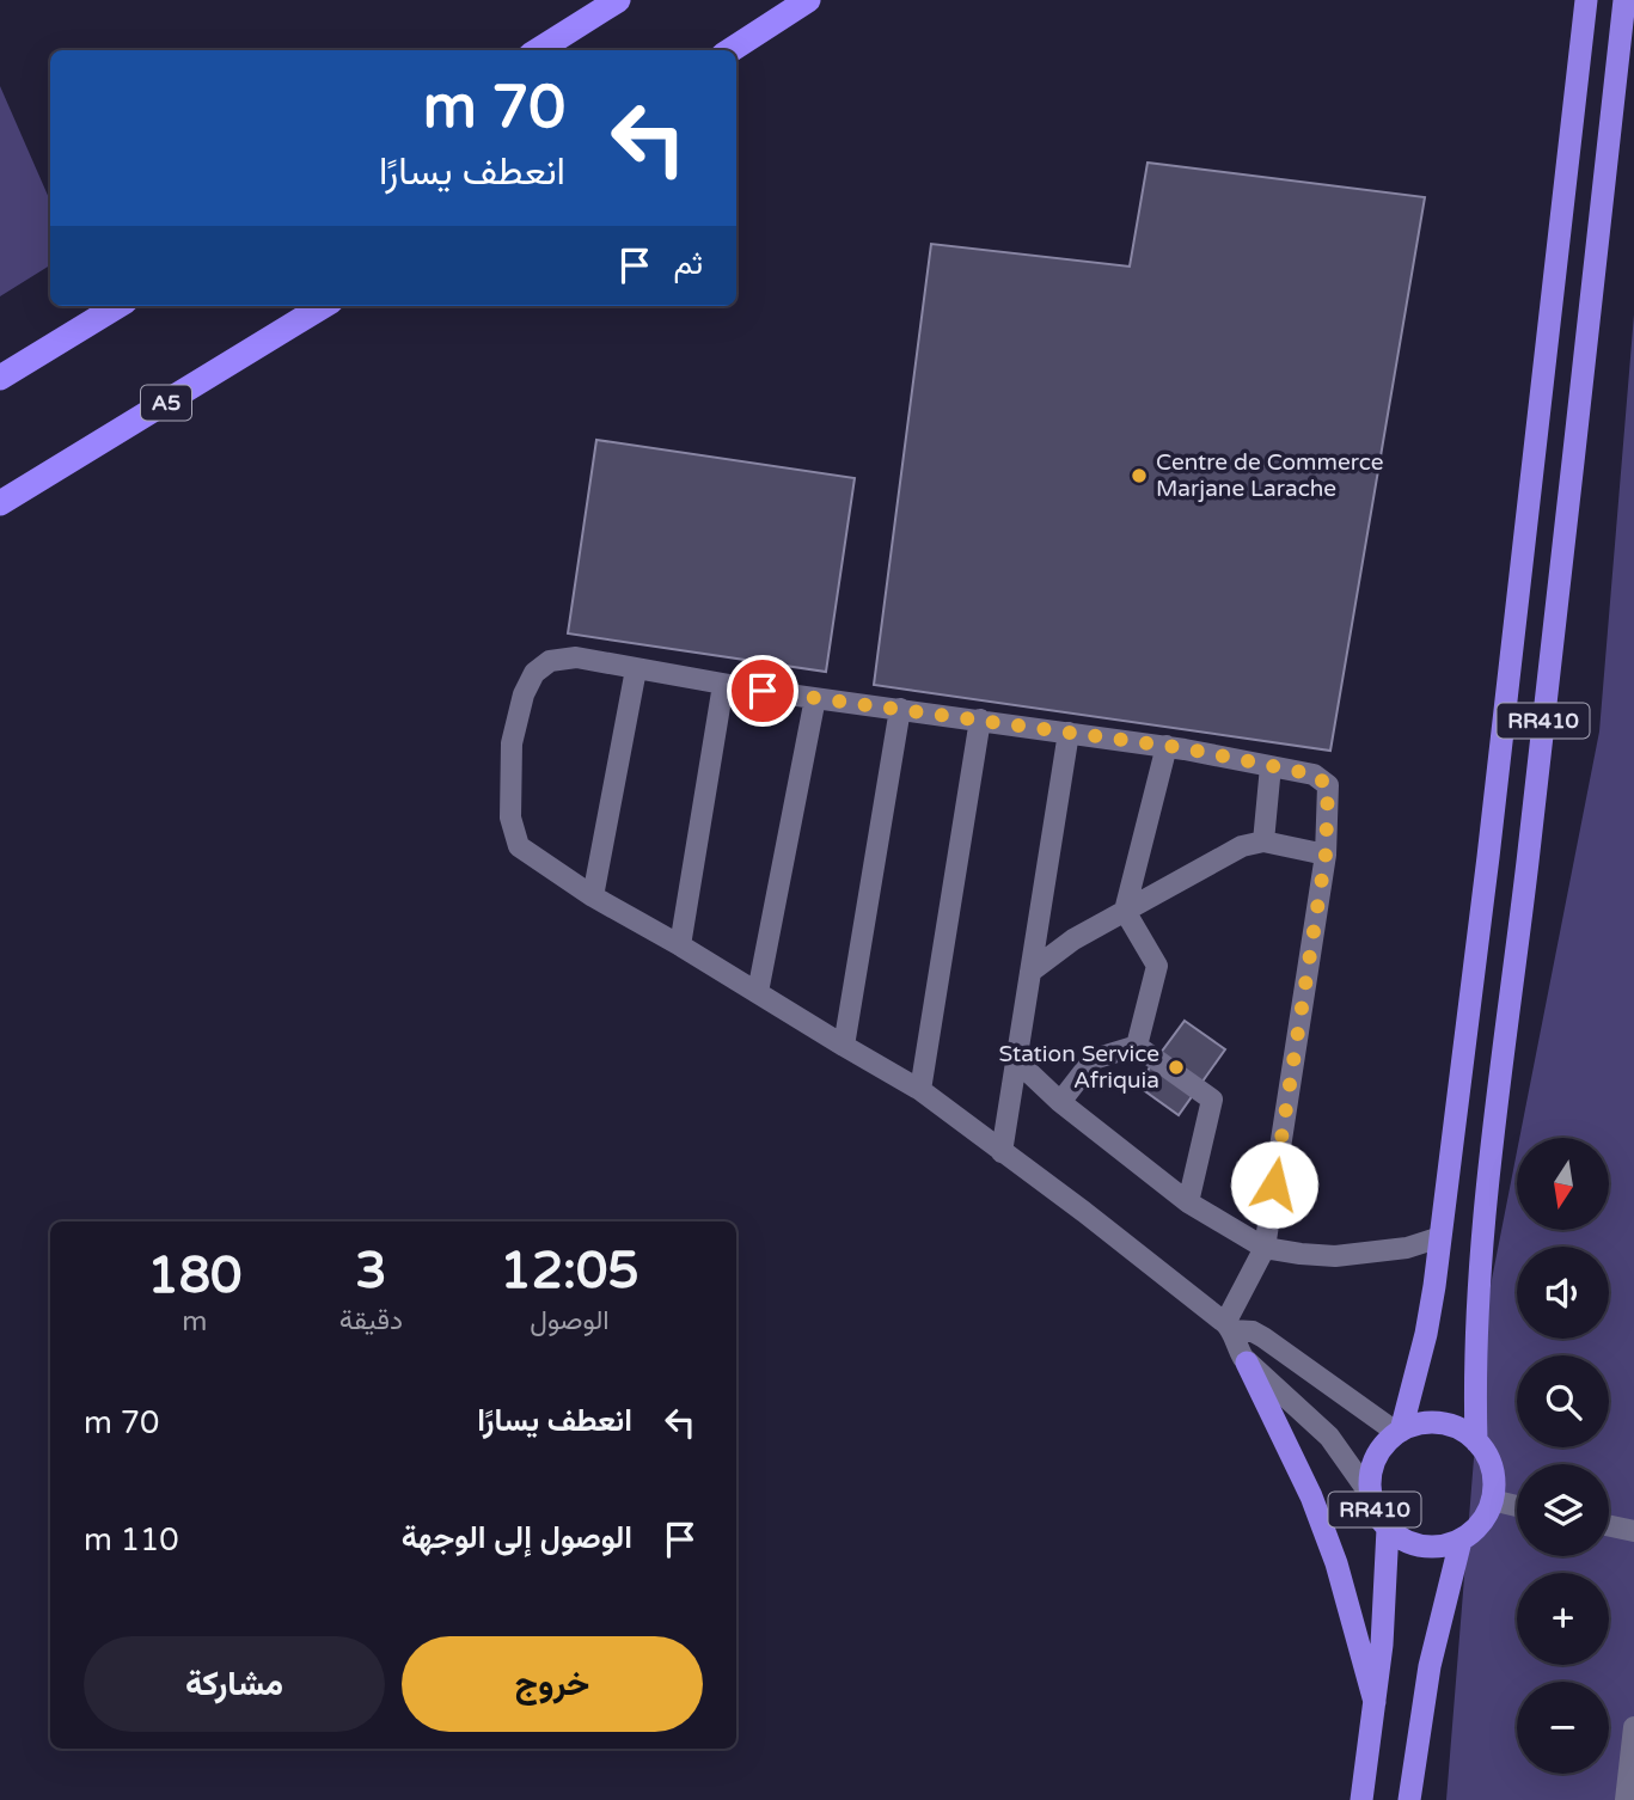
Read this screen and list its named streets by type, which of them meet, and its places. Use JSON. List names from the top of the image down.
{
  "streets": {
    "highway": ["A5", "RR410"]
  },
  "places": ["Centre de Commerce Marjane Larache", "Station Service Afriquia"],
  "north": "bottom",
  "page": {
    "turn": ["70 m", "انعطف يسارًا"],
    "then": "ثم",
    "map_buttons": ["+", "−"],
    "eta": [
      "12:05",
      "الوصول",
      "3",
      "دقيقة",
      "180",
      "m"
    ],
    "list": [
      {
        "name": "انعطف يسارًا",
        "value": "70 m"
      },
      {
        "name": "الوصول إلى الوجهة",
        "value": "110 m"
      }
    ],
    "buttons": ["خروج", "مشاركة"]
  }
}
